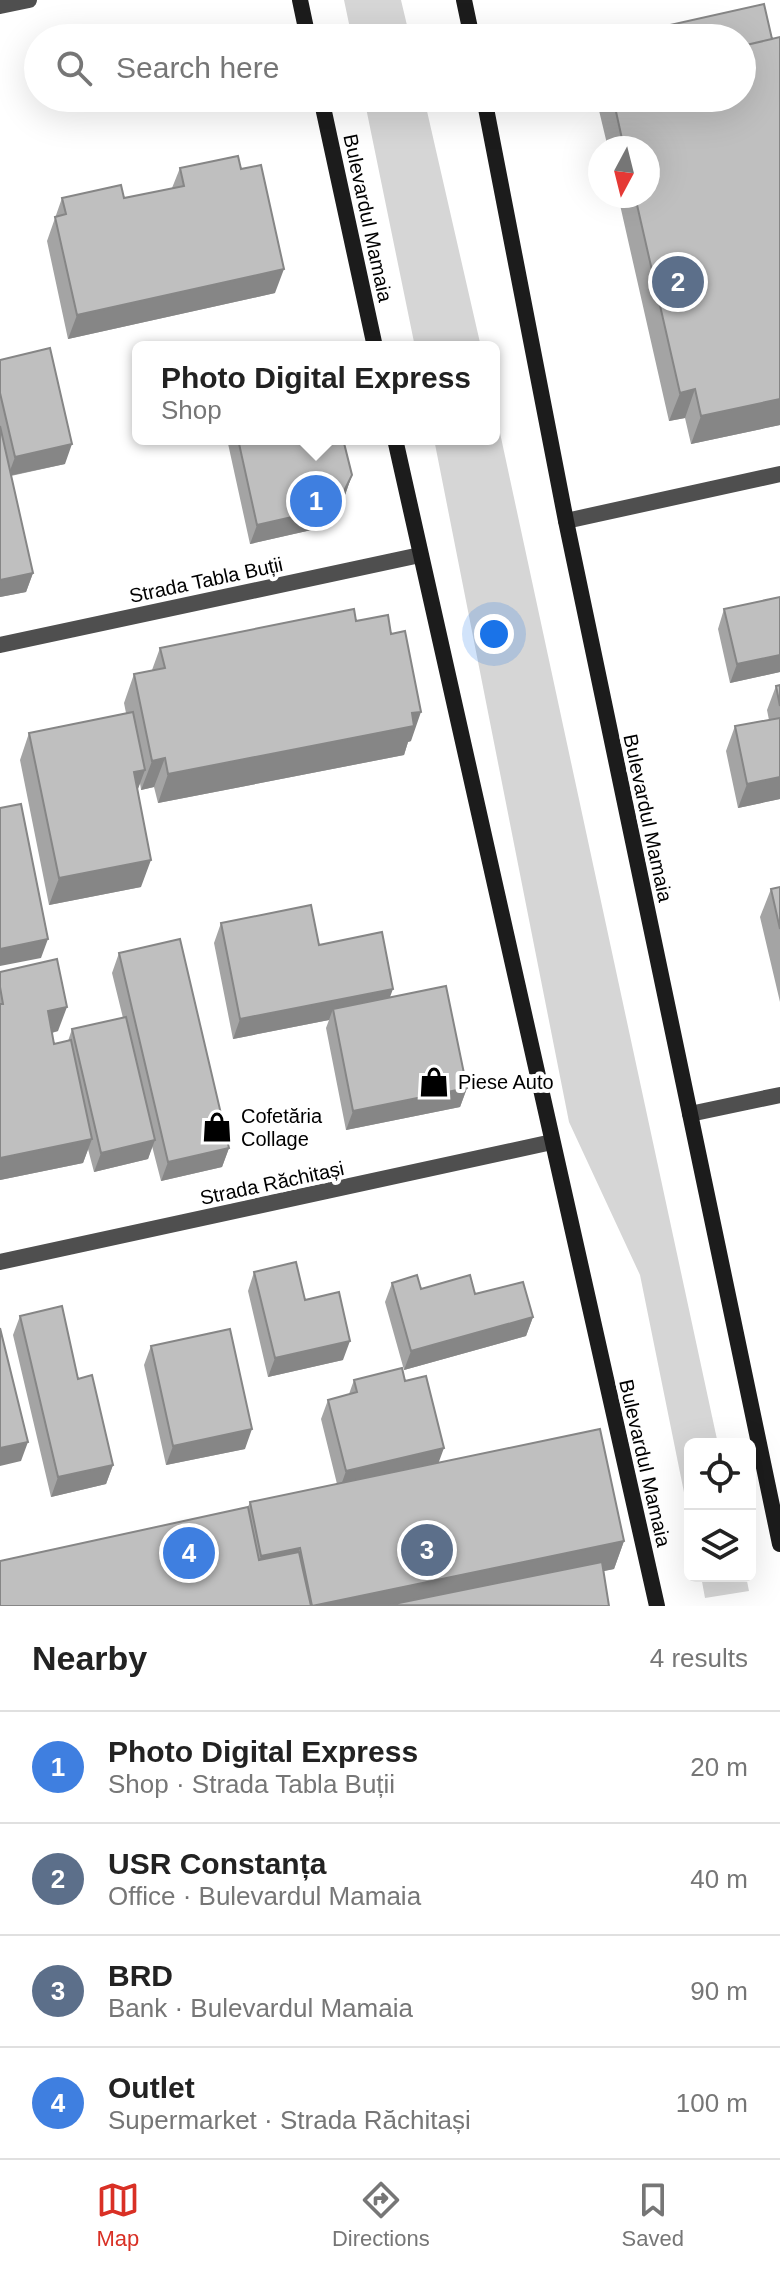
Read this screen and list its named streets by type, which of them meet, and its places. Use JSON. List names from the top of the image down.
{
  "streets": {
    "main road": ["Bulevardul Mamaia"],
    "street": ["Strada Tabla Buții", "Strada Răchitași"]
  },
  "crossings": [
    ["Bulevardul Mamaia", "Strada Tabla Buții"],
    ["Bulevardul Mamaia", "Strada Răchitași"]
  ],
  "places": {
    "shop": ["Piese Auto", "Cofetăria Collage"]
  },
  "north": "bottom",
  "page": {
    "search": "Search here",
    "pins": [
      "2",
      "1",
      "3",
      "4"
    ],
    "popup": ["Photo Digital Express", "Shop"],
    "heading": ["Nearby", "4 results"],
    "list": [
      {
        "mark": "1",
        "name": "Photo Digital Express",
        "note": "Shop · Strada Tabla Buții",
        "value": "20 m"
      },
      {
        "mark": "2",
        "name": "USR Constanța",
        "note": "Office · Bulevardul Mamaia",
        "value": "40 m"
      },
      {
        "mark": "3",
        "name": "BRD",
        "note": "Bank · Bulevardul Mamaia",
        "value": "90 m"
      },
      {
        "mark": "4",
        "name": "Outlet",
        "note": "Supermarket · Strada Răchitași",
        "value": "100 m"
      }
    ],
    "nav": ["Map", "Directions", "Saved"]
  }
}
